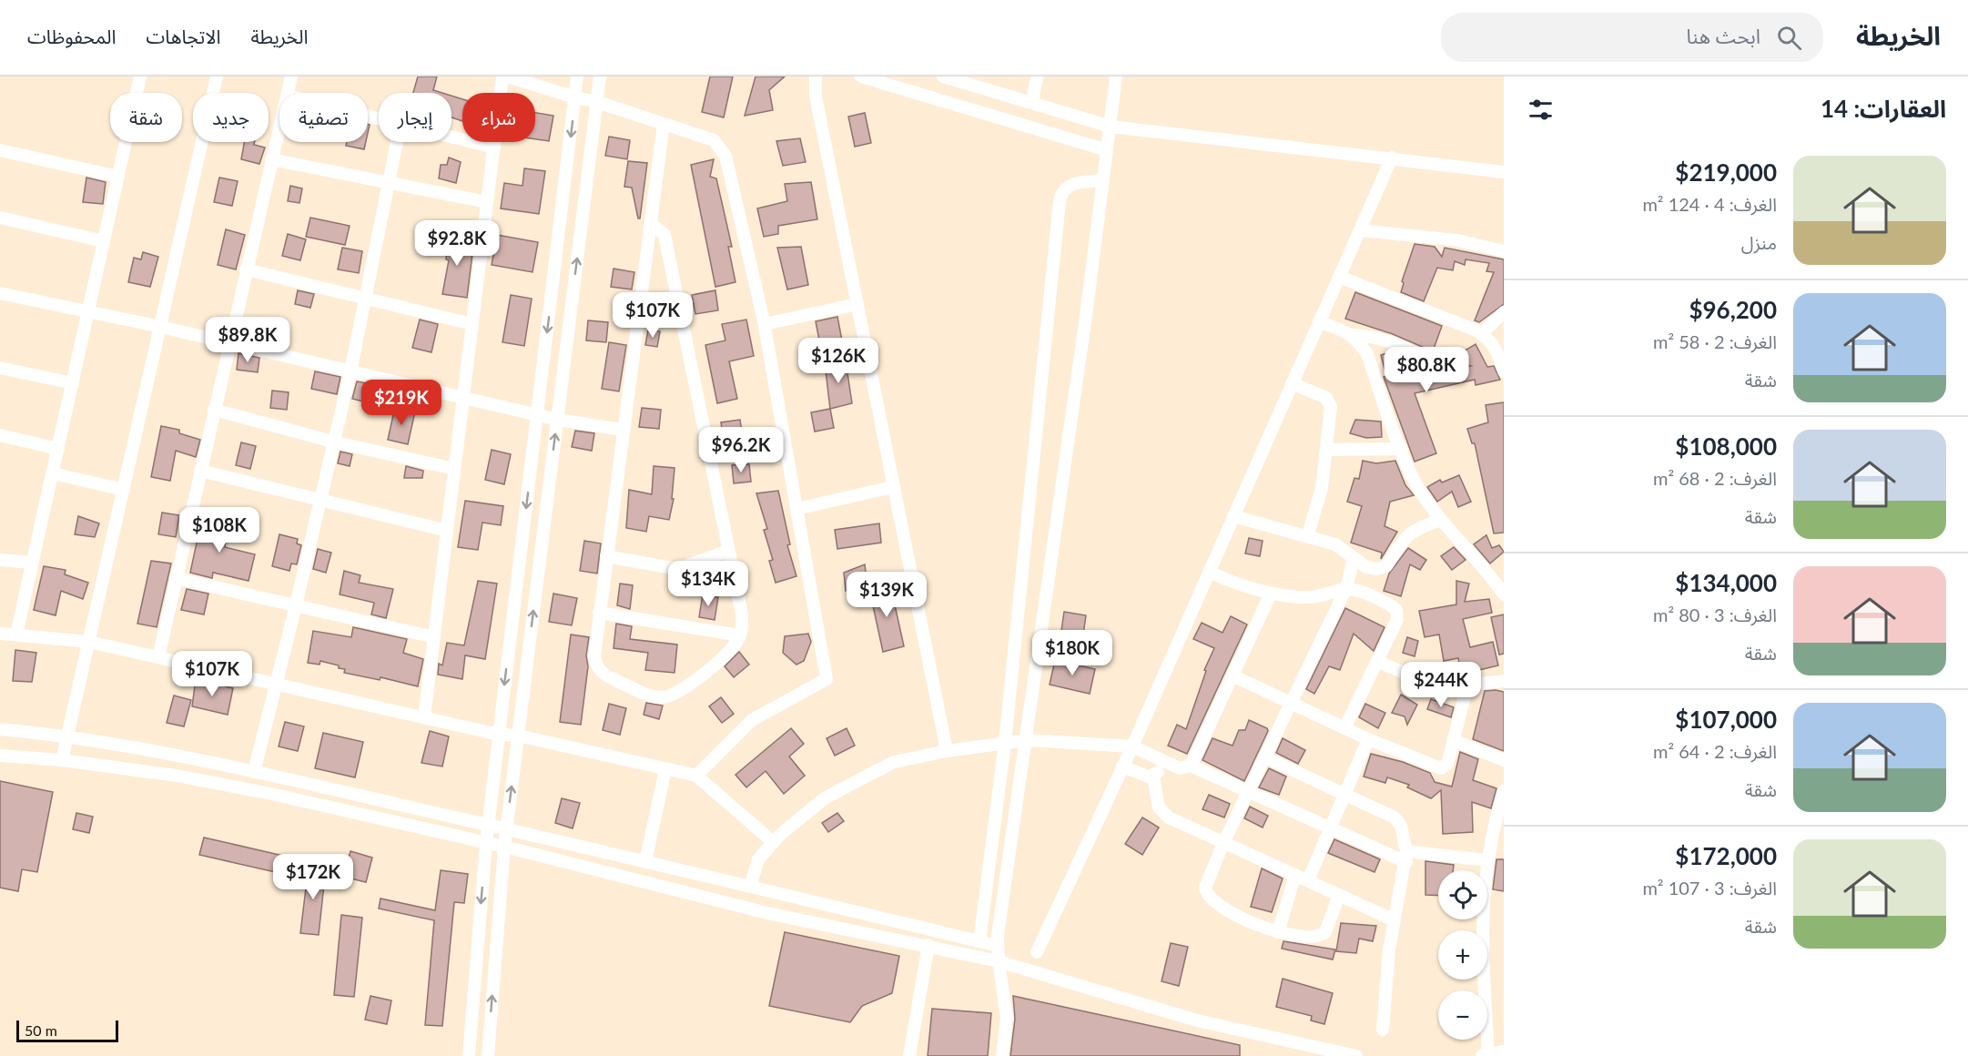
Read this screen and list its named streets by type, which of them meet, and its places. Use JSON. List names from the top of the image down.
{
  "scale_bar": "50 m",
  "page": {
    "header": "الخريطة",
    "search": "ابحث هنا",
    "nav": ["الخريطة", "الاتجاهات", "المحفوظات"],
    "heading": "العقارات: 14",
    "chip": [
      "شراء",
      "إيجار",
      "تصفية",
      "جديد",
      "شقة"
    ],
    "list": [
      {
        "name": "$219,000",
        "note": "الغرف: 4 · 124 m² · منزل"
      },
      {
        "name": "$96,200",
        "note": "الغرف: 2 · 58 m² · شقة"
      },
      {
        "name": "$108,000",
        "note": "الغرف: 2 · 68 m² · شقة"
      },
      {
        "name": "$134,000",
        "note": "الغرف: 3 · 80 m² · شقة"
      },
      {
        "name": "$107,000",
        "note": "الغرف: 2 · 64 m² · شقة"
      },
      {
        "name": "$172,000",
        "note": "الغرف: 3 · 107 m² · شقة"
      }
    ],
    "price": [
      "$92.8K",
      "$107K",
      "$89.8K",
      "$126K",
      "$80.8K",
      "$219K",
      "$96.2K",
      "$108K",
      "$134K",
      "$139K",
      "$180K",
      "$107K",
      "$244K",
      "$172K"
    ],
    "map_buttons": ["+", "−"],
    "scale": "50 m"
  }
}
